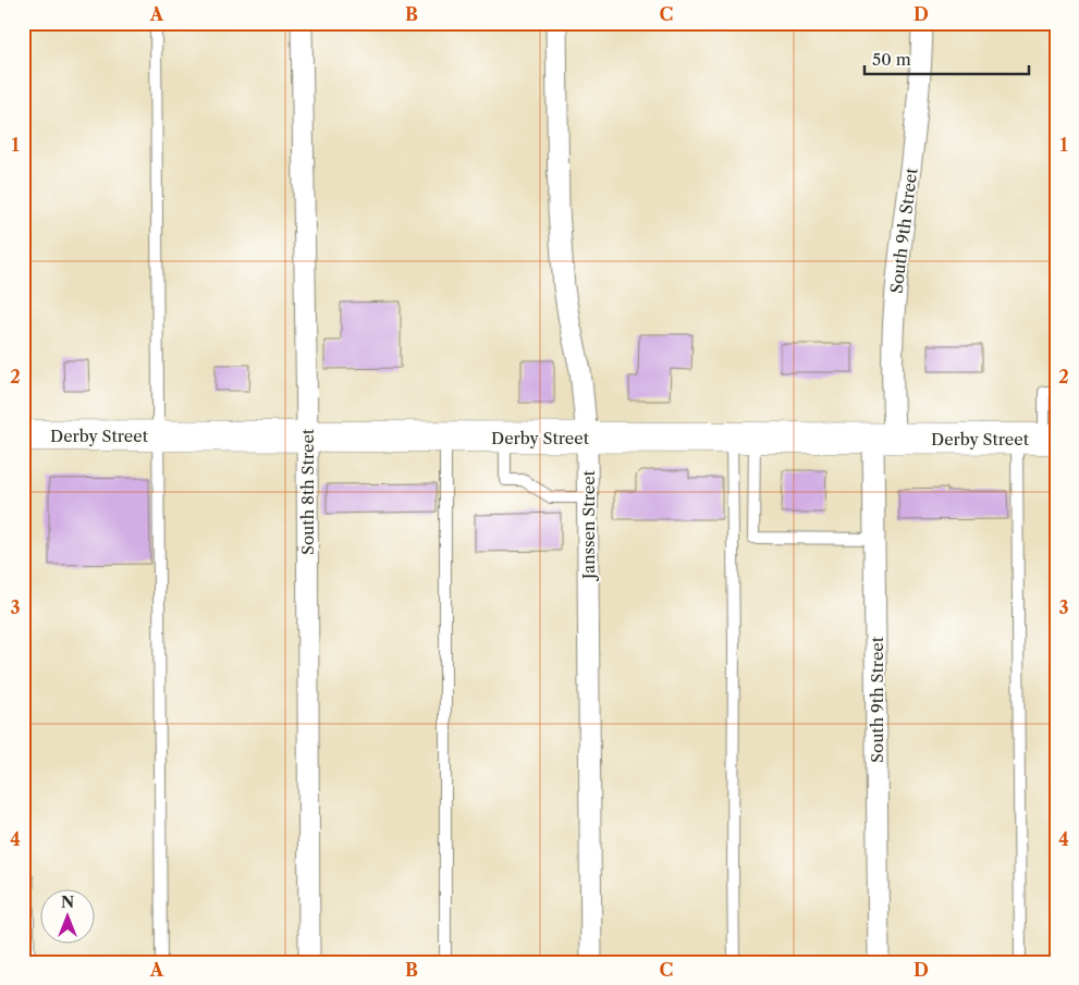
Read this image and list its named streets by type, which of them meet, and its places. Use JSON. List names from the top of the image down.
{
  "streets": {
    "main road": ["Derby Street"],
    "street": ["South 9th Street", "South 8th Street", "Janssen Street"]
  },
  "crossings": [
    ["South 9th Street", "Derby Street"],
    ["Derby Street", "South 8th Street"],
    ["Derby Street", "Janssen Street"]
  ],
  "scale_bar": "50 m",
  "north": "top",
  "grid": {
    "columns": [
      "A",
      "B",
      "C",
      "D"
    ],
    "rows": [
      "1",
      "2",
      "3",
      "4"
    ]
  }
}
